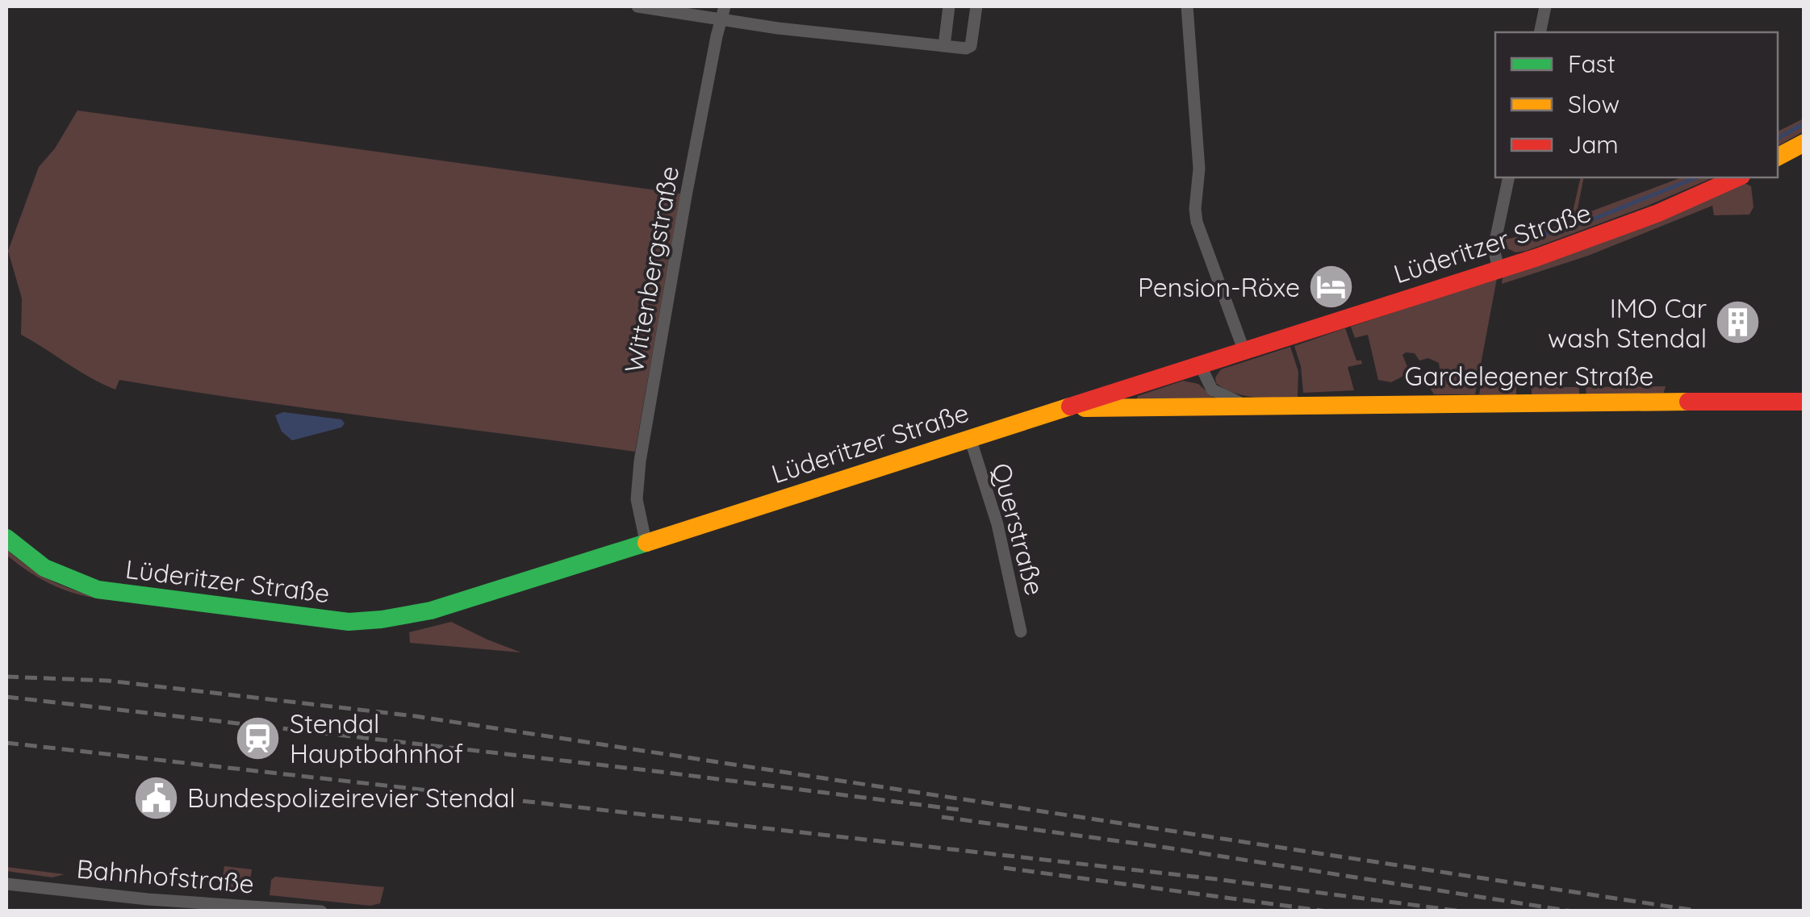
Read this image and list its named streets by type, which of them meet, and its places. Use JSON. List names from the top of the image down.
{
  "streets": {
    "main road": ["Lüderitzer Straße", "Gardelegener Straße"],
    "street": ["Wittenbergstraße", "Querstraße", "Bahnhofstraße"]
  },
  "crossings": [
    ["Lüderitzer Straße", "Wittenbergstraße"],
    ["Lüderitzer Straße", "Gardelegener Straße"],
    ["Lüderitzer Straße", "Querstraße"]
  ],
  "places": {
    "hotel": ["Pension-Röxe"],
    "building": ["IMO Car wash Stendal"],
    "station": ["Stendal Hauptbahnhof"],
    "public building": ["Bundespolizeirevier Stendal"]
  },
  "legend": ["Fast", "Slow", "Jam"]
}
